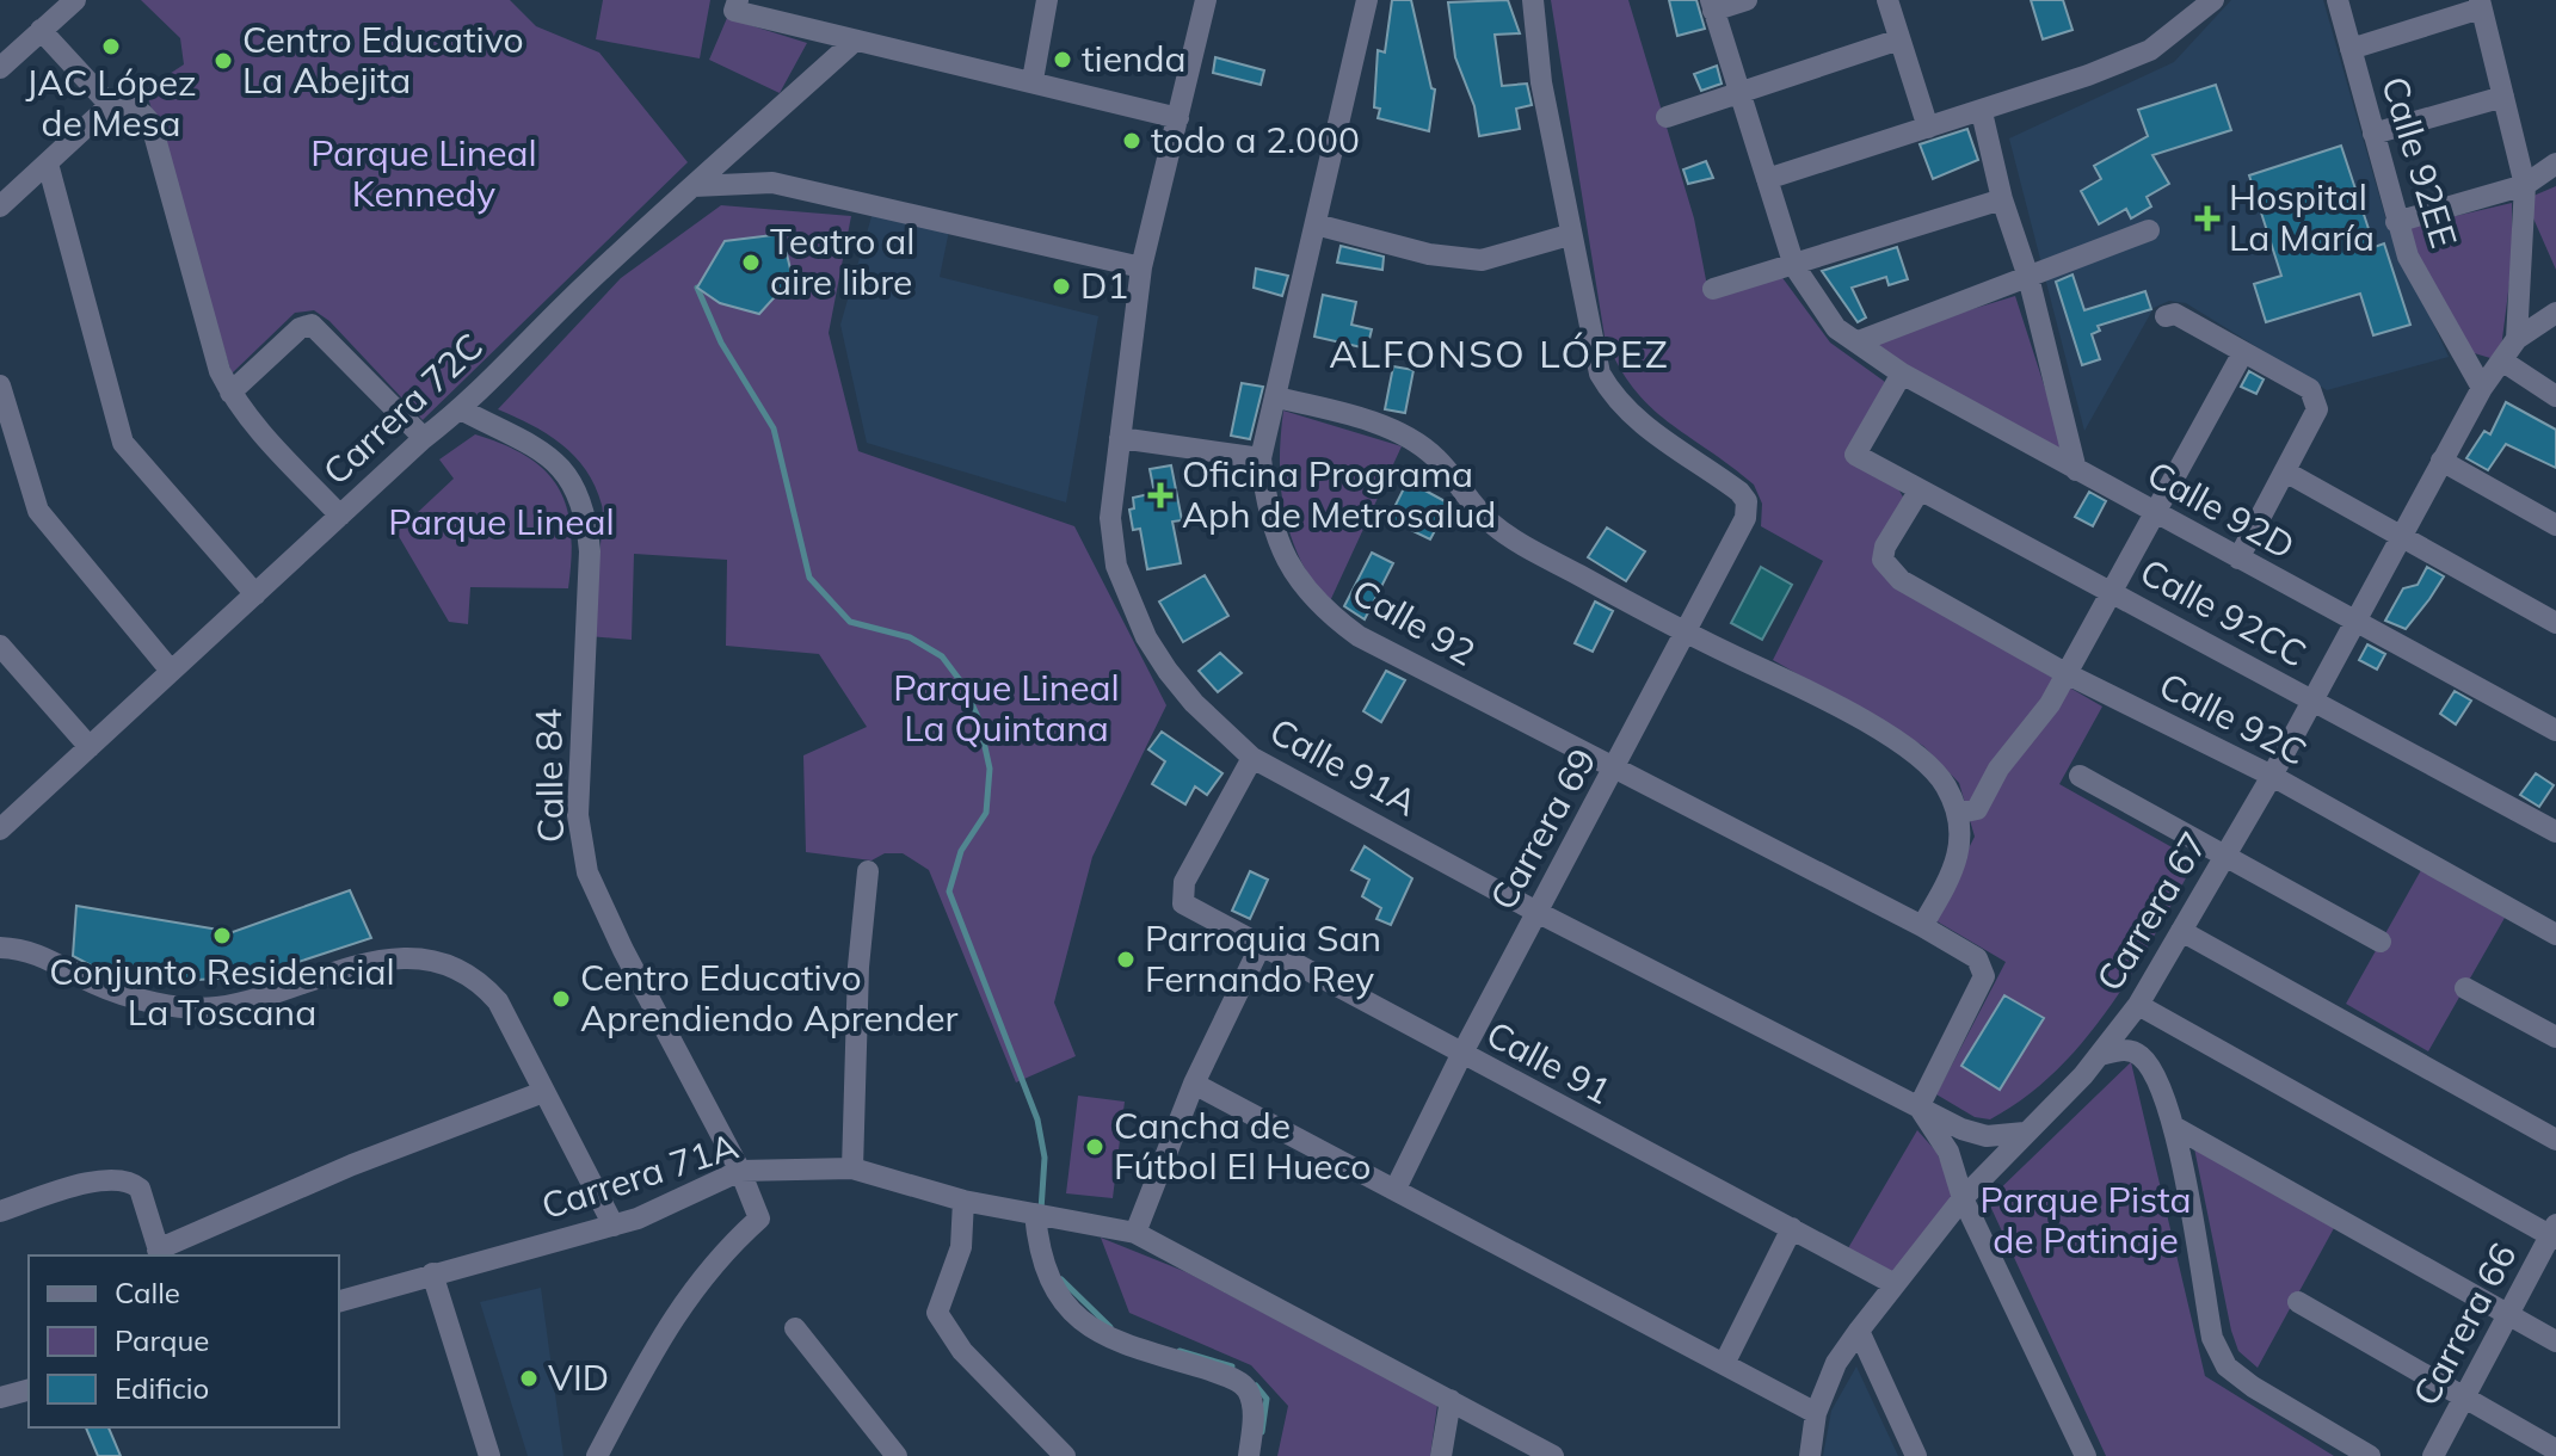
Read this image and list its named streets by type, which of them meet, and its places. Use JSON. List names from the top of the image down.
{
  "streets": {
    "street": [
      "Calle 92EE",
      "Carrera 72C",
      "Calle 92D",
      "Calle 92CC",
      "Calle 92",
      "Calle 92C",
      "Calle 91A",
      "Calle 84",
      "Carrera 69",
      "Carrera 67",
      "Calle 91",
      "Carrera 71A",
      "Carrera 66"
    ]
  },
  "crossings": [
    ["Calle 92EE", "Carrera 67"],
    ["Carrera 72C", "Calle 84"],
    ["Calle 92D", "Calle 92CC"],
    ["Calle 92D", "Carrera 67"],
    ["Calle 92CC", "Calle 92C"],
    ["Calle 92CC", "Carrera 67"],
    ["Calle 92", "Calle 91A"],
    ["Calle 92", "Carrera 69"],
    ["Calle 92C", "Carrera 67"],
    ["Calle 91A", "Carrera 69"],
    ["Calle 91A", "Carrera 67"],
    ["Calle 91A", "Calle 91"],
    ["Calle 84", "Carrera 71A"],
    ["Carrera 69", "Calle 91"],
    ["Carrera 67", "Calle 91"]
  ],
  "districts": ["ALFONSO LÓPEZ"],
  "parks": [
    "Parque Lineal Kennedy",
    "Parque Lineal",
    "Parque Lineal La Quintana",
    "Parque Pista de Patinaje"
  ],
  "places": {
    "other": [
      "JAC López de Mesa",
      "tienda",
      "Centro Educativo La Abejita",
      "todo a 2.000",
      "Teatro al aire libre",
      "D1",
      "Conjunto Residencial La Toscana",
      "Parroquia San Fernando Rey",
      "Centro Educativo Aprendiendo Aprender",
      "Cancha de Fútbol El Hueco",
      "VID"
    ],
    "health": ["Hospital La María", "Oficina Programa Aph de Metrosalud"]
  },
  "legend": ["Calle", "Parque", "Edificio"]
}
